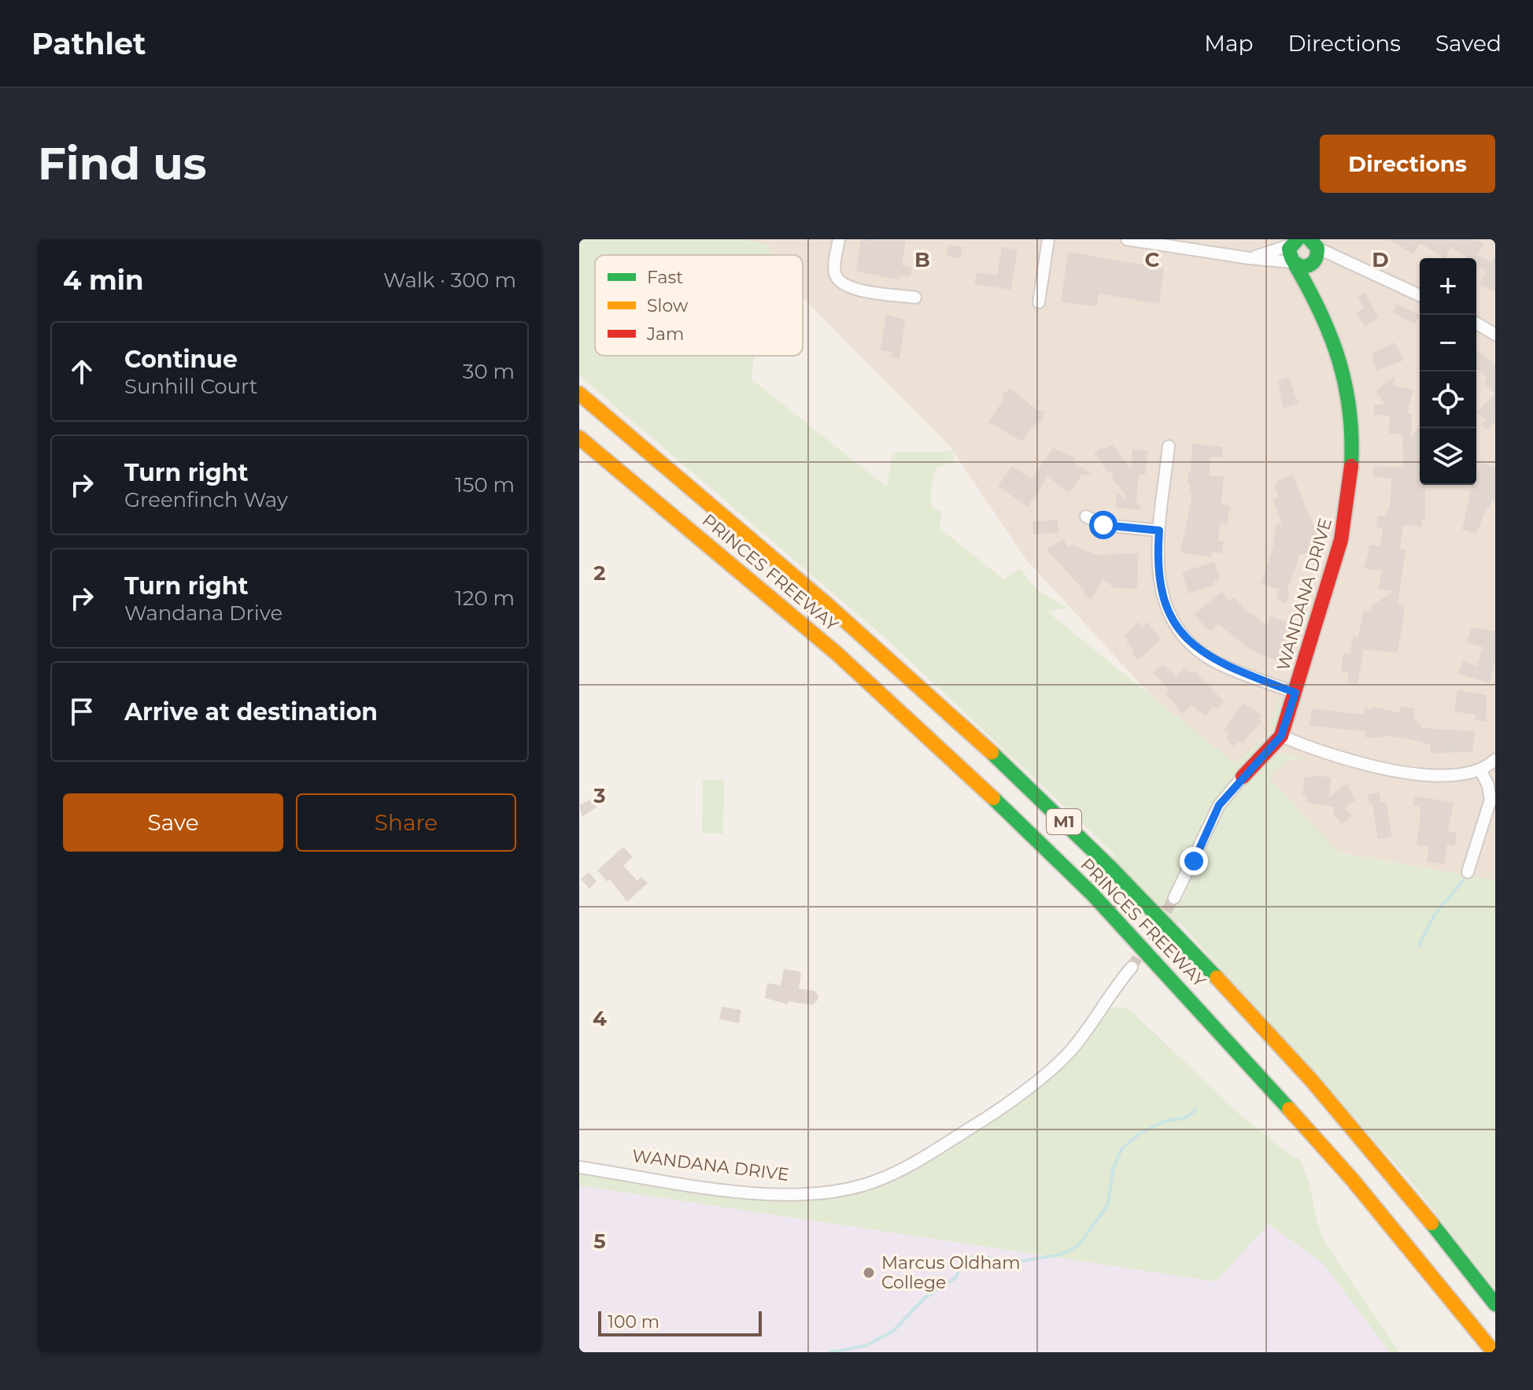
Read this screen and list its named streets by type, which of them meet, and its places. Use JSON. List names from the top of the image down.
{
  "streets": {
    "main road": ["PRINCES FREEWAY", "WANDANA DRIVE", "M1"]
  },
  "places": ["Marcus Oldham College"],
  "legend": ["Fast", "Slow", "Jam"],
  "scale_bar": "100 m",
  "page": {
    "header": "Pathlet",
    "nav": ["Map", "Directions", "Saved"],
    "buttons": [
      "Directions",
      ["Save", "Share"]
    ],
    "title": "Find us",
    "heading": ["4 min", "Walk · 300 m"],
    "map_buttons": ["+", "−"],
    "list": [
      ["Continue", "Sunhill Court", "30 m"],
      ["Turn right", "Greenfinch Way", "150 m"],
      ["Turn right", "Wandana Drive", "120 m"],
      "Arrive at destination"
    ],
    "scale": "100 m"
  },
  "grid": {
    "columns": ["B", "C", "D"],
    "rows": [
      "2",
      "3",
      "4",
      "5"
    ]
  }
}
